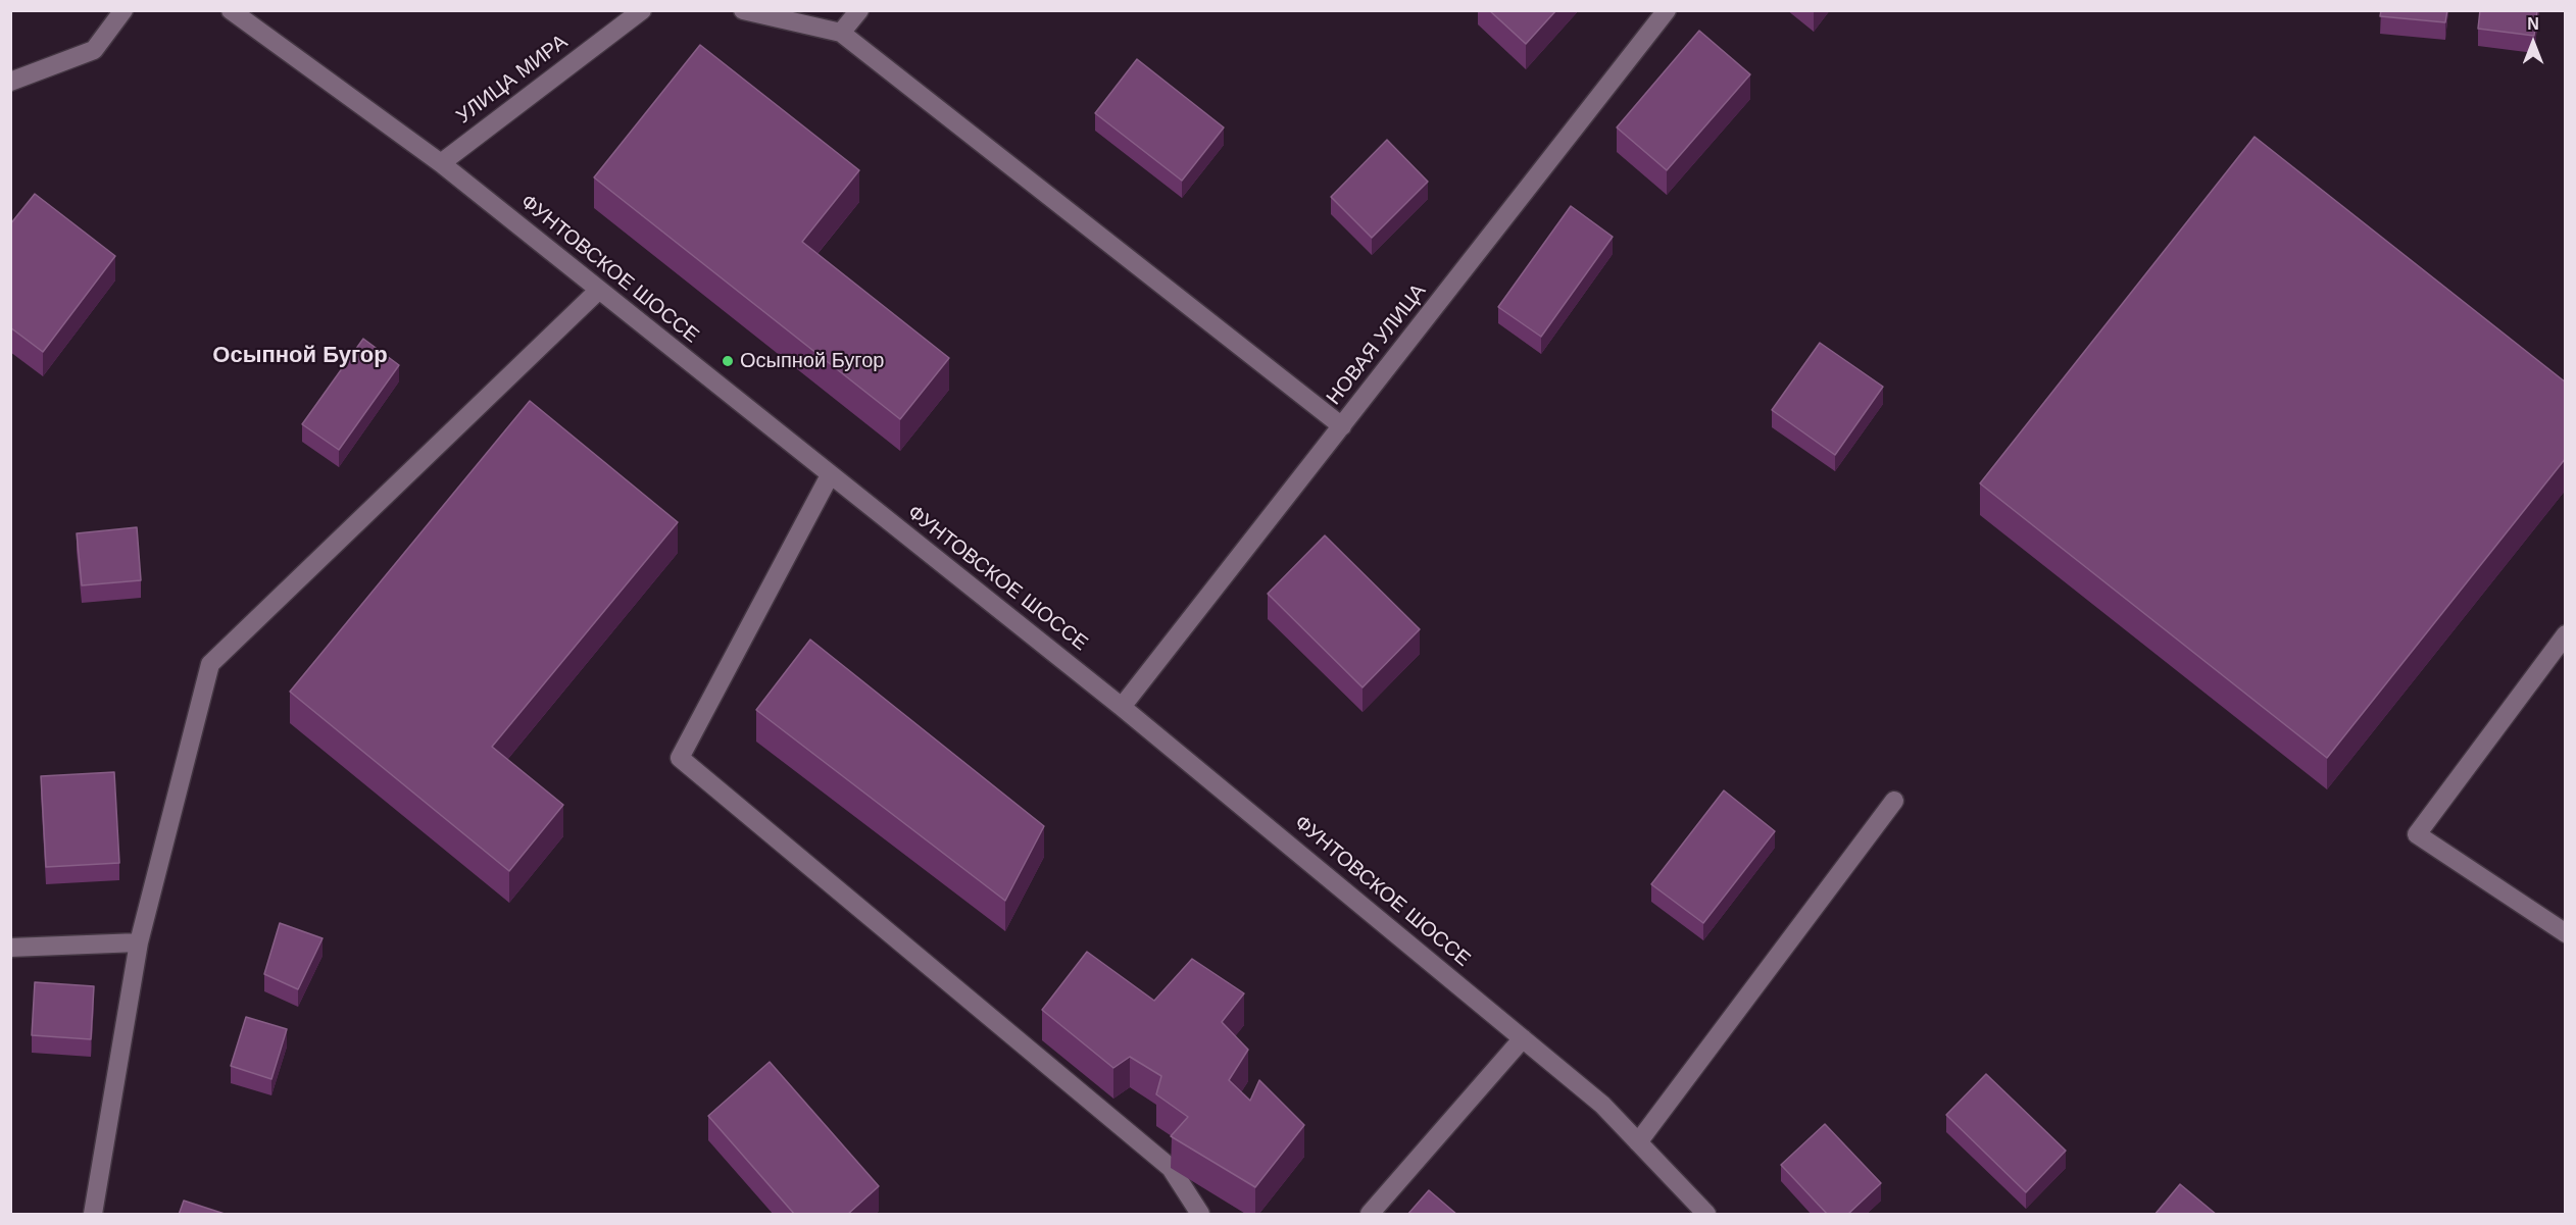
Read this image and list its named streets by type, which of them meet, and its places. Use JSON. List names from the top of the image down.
{
  "streets": {
    "street": ["УЛИЦА МИРА", "ФУНТОВСКОЕ ШОССЕ", "НОВАЯ УЛИЦА"]
  },
  "crossings": [
    ["УЛИЦА МИРА", "ФУНТОВСКОЕ ШОССЕ"],
    ["ФУНТОВСКОЕ ШОССЕ", "НОВАЯ УЛИЦА"]
  ],
  "districts": ["Осыпной Бугор"],
  "places": ["Осыпной Бугор"],
  "north": "top"
}
